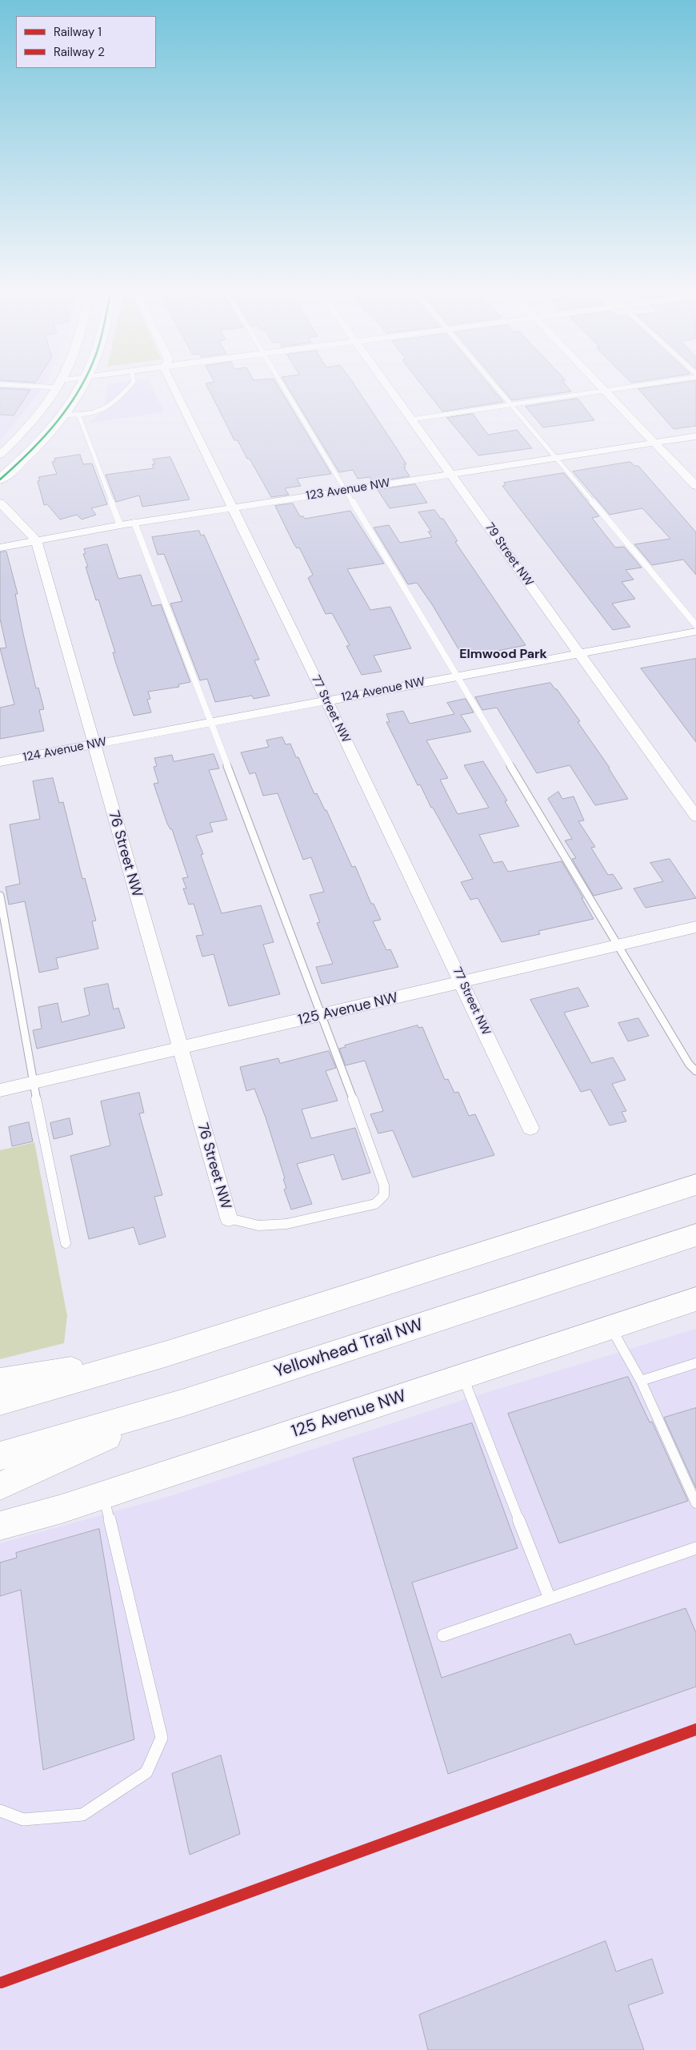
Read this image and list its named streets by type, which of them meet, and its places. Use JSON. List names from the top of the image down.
{
  "streets": {
    "main road": ["125 Avenue NW", "Yellowhead Trail NW"],
    "street": [
      "123 Avenue NW",
      "79 Street NW",
      "124 Avenue NW",
      "77 Street NW",
      "76 Street NW"
    ]
  },
  "crossings": [
    ["123 Avenue NW", "79 Street NW"],
    ["123 Avenue NW", "77 Street NW"],
    ["123 Avenue NW", "76 Street NW"],
    ["79 Street NW", "124 Avenue NW"],
    ["124 Avenue NW", "77 Street NW"],
    ["124 Avenue NW", "76 Street NW"],
    ["77 Street NW", "125 Avenue NW"],
    ["76 Street NW", "125 Avenue NW"]
  ],
  "districts": ["Elmwood Park"],
  "lines": ["rail line 1", "rail line 2"],
  "legend": ["Railway 1", "Railway 2"]
}
